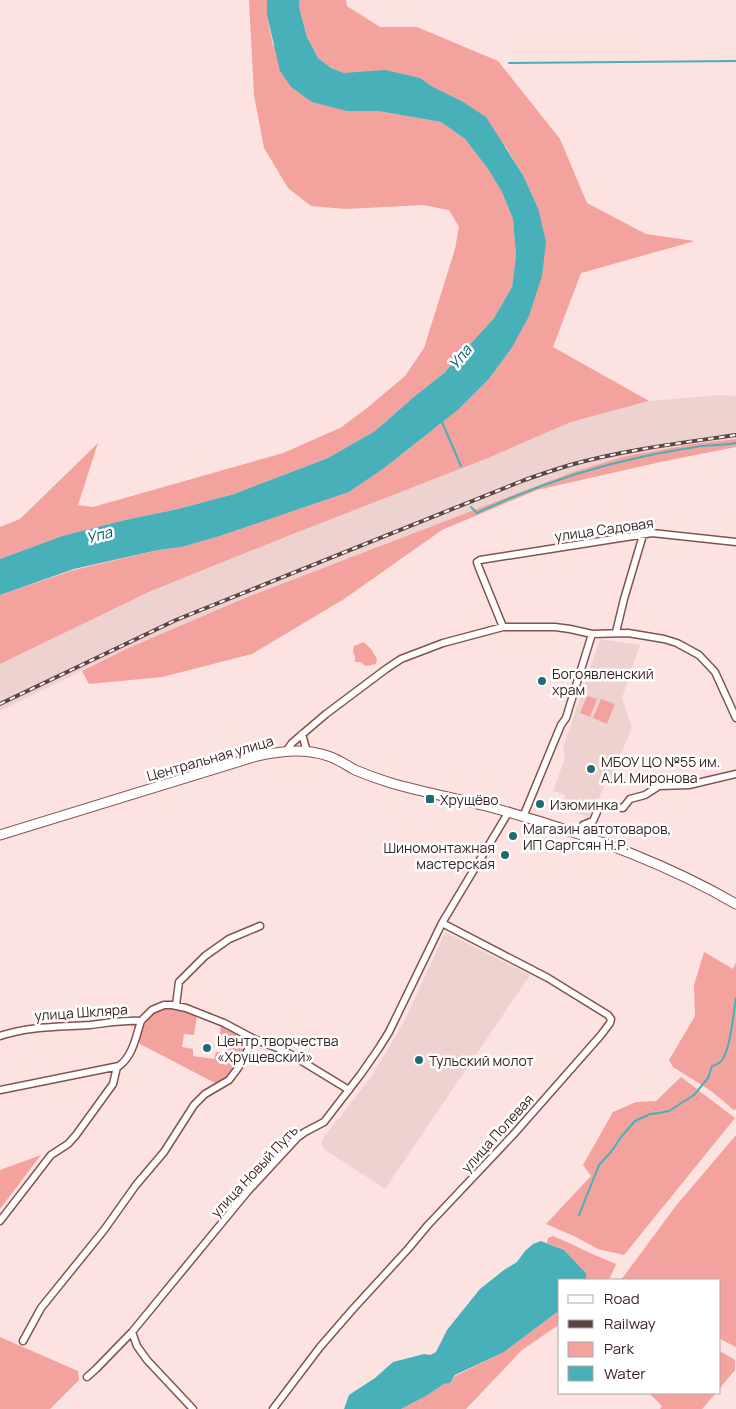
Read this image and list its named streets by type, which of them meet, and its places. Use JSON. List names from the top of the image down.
{
  "streets": {
    "main road": ["Центральная улица"],
    "street": [
      "улица Садовая",
      "улица Шкляра",
      "улица Полевая",
      "улица Новый Путь"
    ]
  },
  "crossings": [
    ["Центральная улица", "улица Новый Путь"],
    ["улица Полевая", "улица Новый Путь"]
  ],
  "water": ["Упа"],
  "places": {
    "other": [
      "Богоявленский храм",
      "МБОУ ЦО №55 им. А.И. Миронова",
      "Изюминка",
      "Магазин автотоваров, ИП Саргсян Н.Р.",
      "Шиномонтажная мастерская",
      "Центр творчества «Хрущевский»",
      "Тульский молот"
    ],
    "transit": ["Хрущёво"]
  },
  "legend": [
    "Road",
    "Railway",
    "Park",
    "Water"
  ]
}
